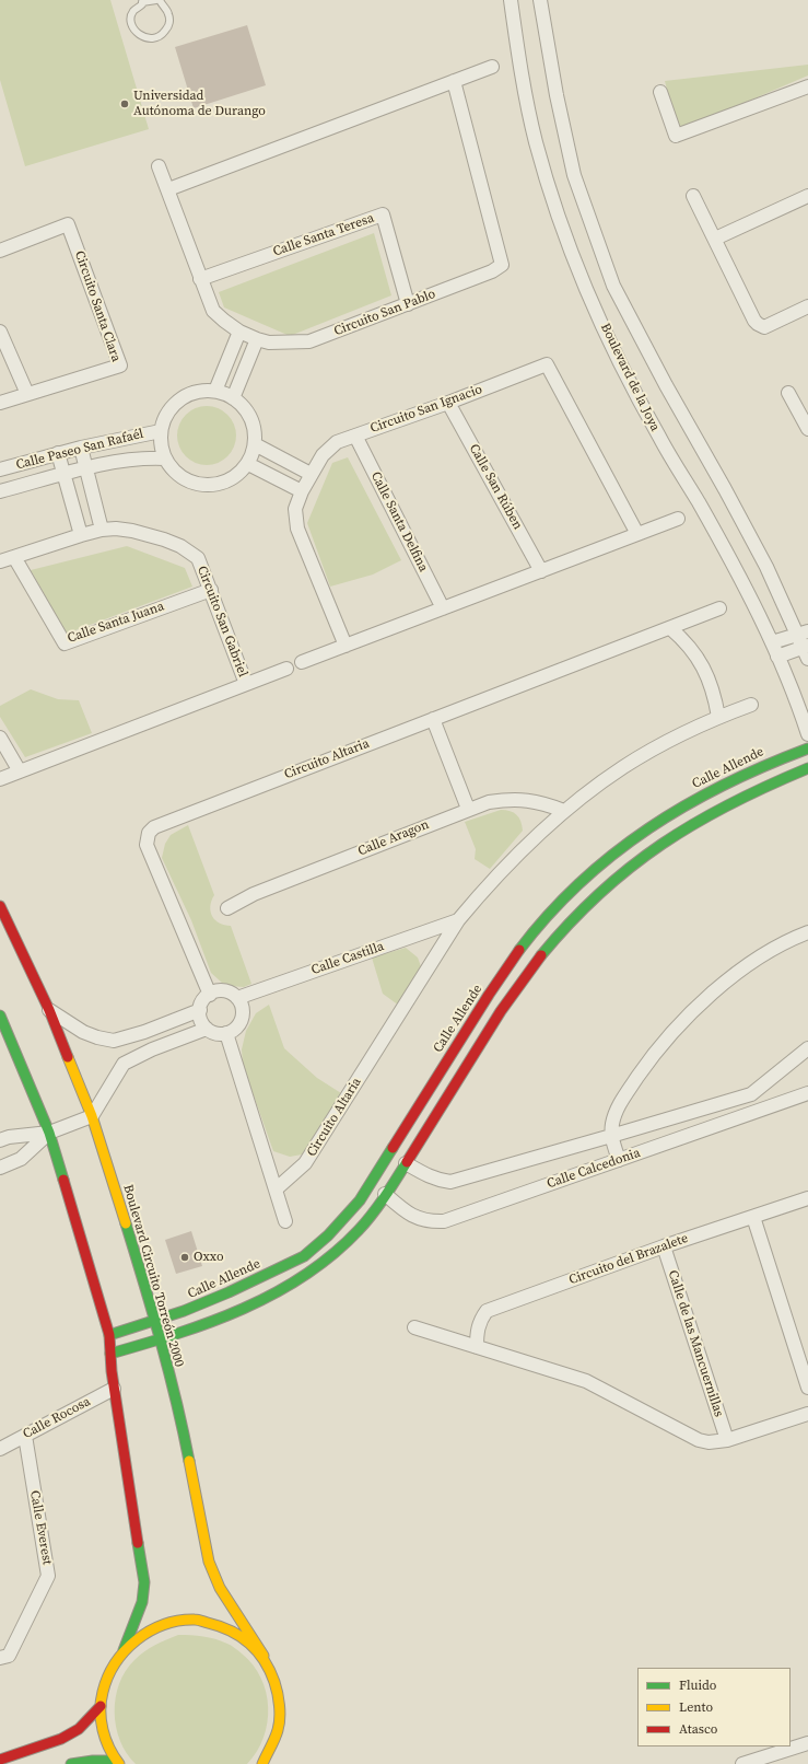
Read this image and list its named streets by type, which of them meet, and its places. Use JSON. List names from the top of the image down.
{
  "streets": {
    "street": [
      "Calle Santa Teresa",
      "Circuito Santa Clara",
      "Circuito San Pablo",
      "Boulevard de la Joya",
      "Circuito San Ignacio",
      "Calle Paseo San Rafaél",
      "Calle San Rúben",
      "Calle Santa Delfina",
      "Circuito San Gabriel",
      "Calle Santa Juana",
      "Circuito Altaria",
      "Calle Allende",
      "Calle Aragon",
      "Calle Castilla",
      "Calle Calcedonia",
      "Circuito del Brazalete",
      "Boulevard Circuito Torreón 2000",
      "Calle de las Mancuernillas",
      "Calle Rocosa",
      "Calle Everest"
    ]
  },
  "crossings": [
    ["Calle Santa Teresa", "Circuito San Pablo"],
    ["Circuito San Ignacio", "Calle San Rúben"],
    ["Circuito San Ignacio", "Calle Santa Delfina"],
    ["Circuito San Gabriel", "Calle Santa Juana"],
    ["Circuito Altaria", "Calle Aragon"],
    ["Circuito Altaria", "Calle Castilla"],
    ["Calle Allende", "Boulevard Circuito Torreón 2000"],
    ["Circuito del Brazalete", "Calle de las Mancuernillas"],
    ["Calle Rocosa", "Calle Everest"]
  ],
  "places": ["Universidad Autónoma de Durango", "Oxxo"],
  "legend": ["Fluido", "Lento", "Atasco"]
}
